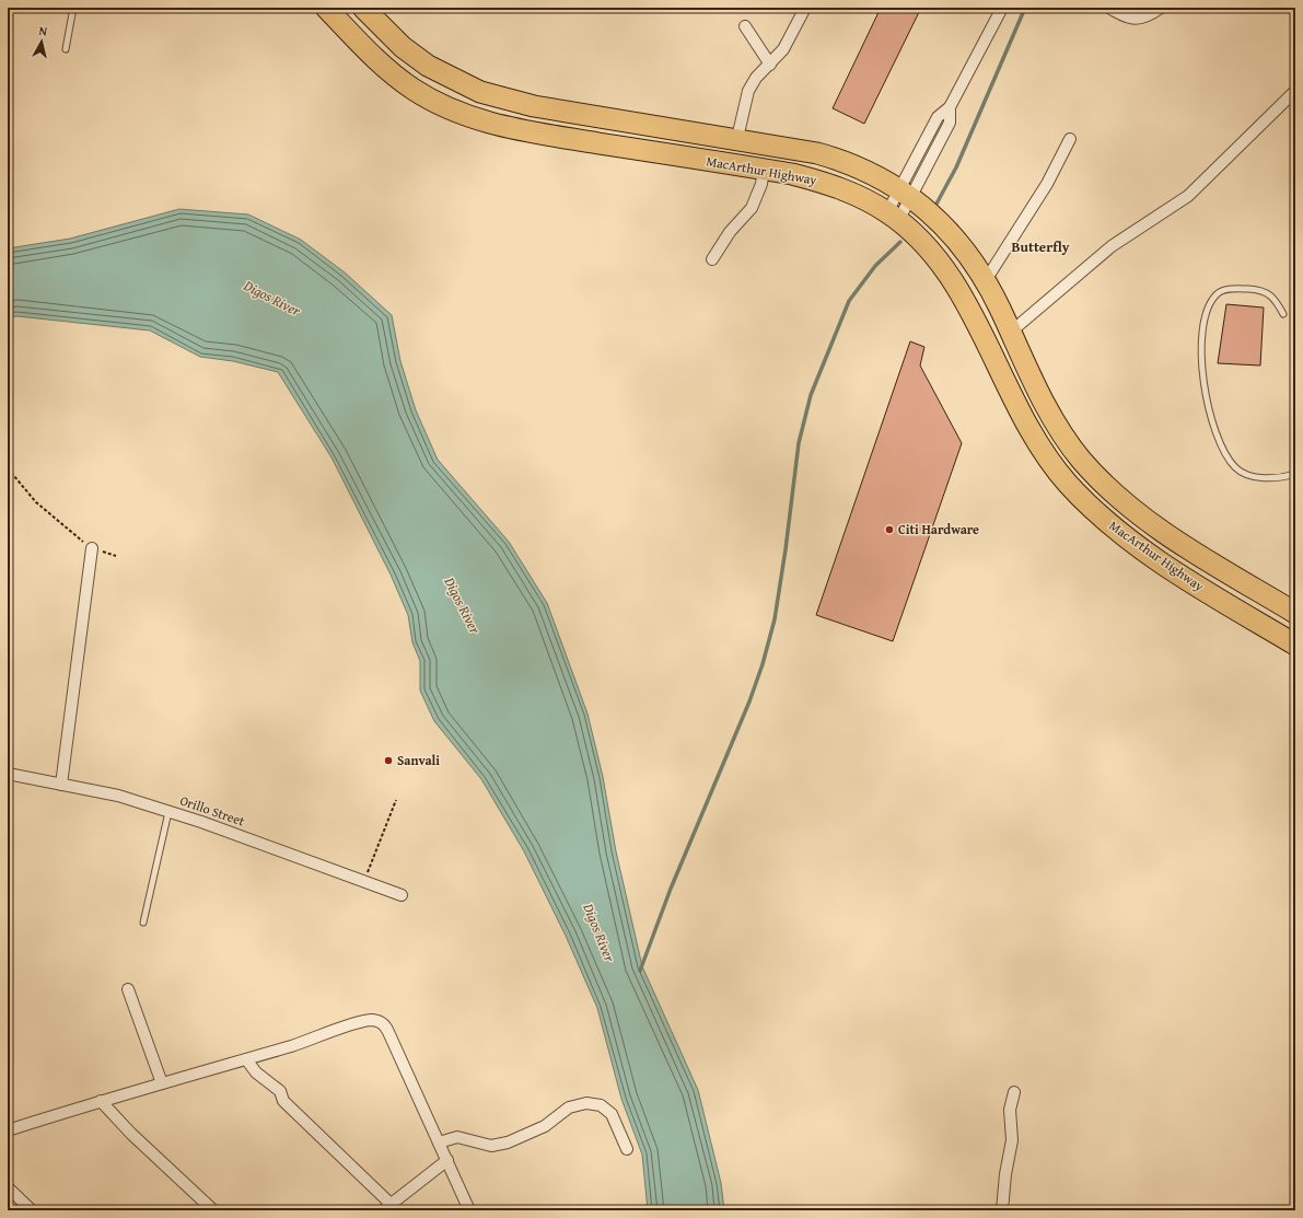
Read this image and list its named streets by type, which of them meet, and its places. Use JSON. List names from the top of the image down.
{
  "streets": {
    "highway": ["MacArthur Highway"],
    "street": ["Orillo Street"]
  },
  "districts": ["Butterfly"],
  "water": ["Digos River"],
  "places": ["Citi Hardware", "Sanvali"],
  "north": "top"
}
